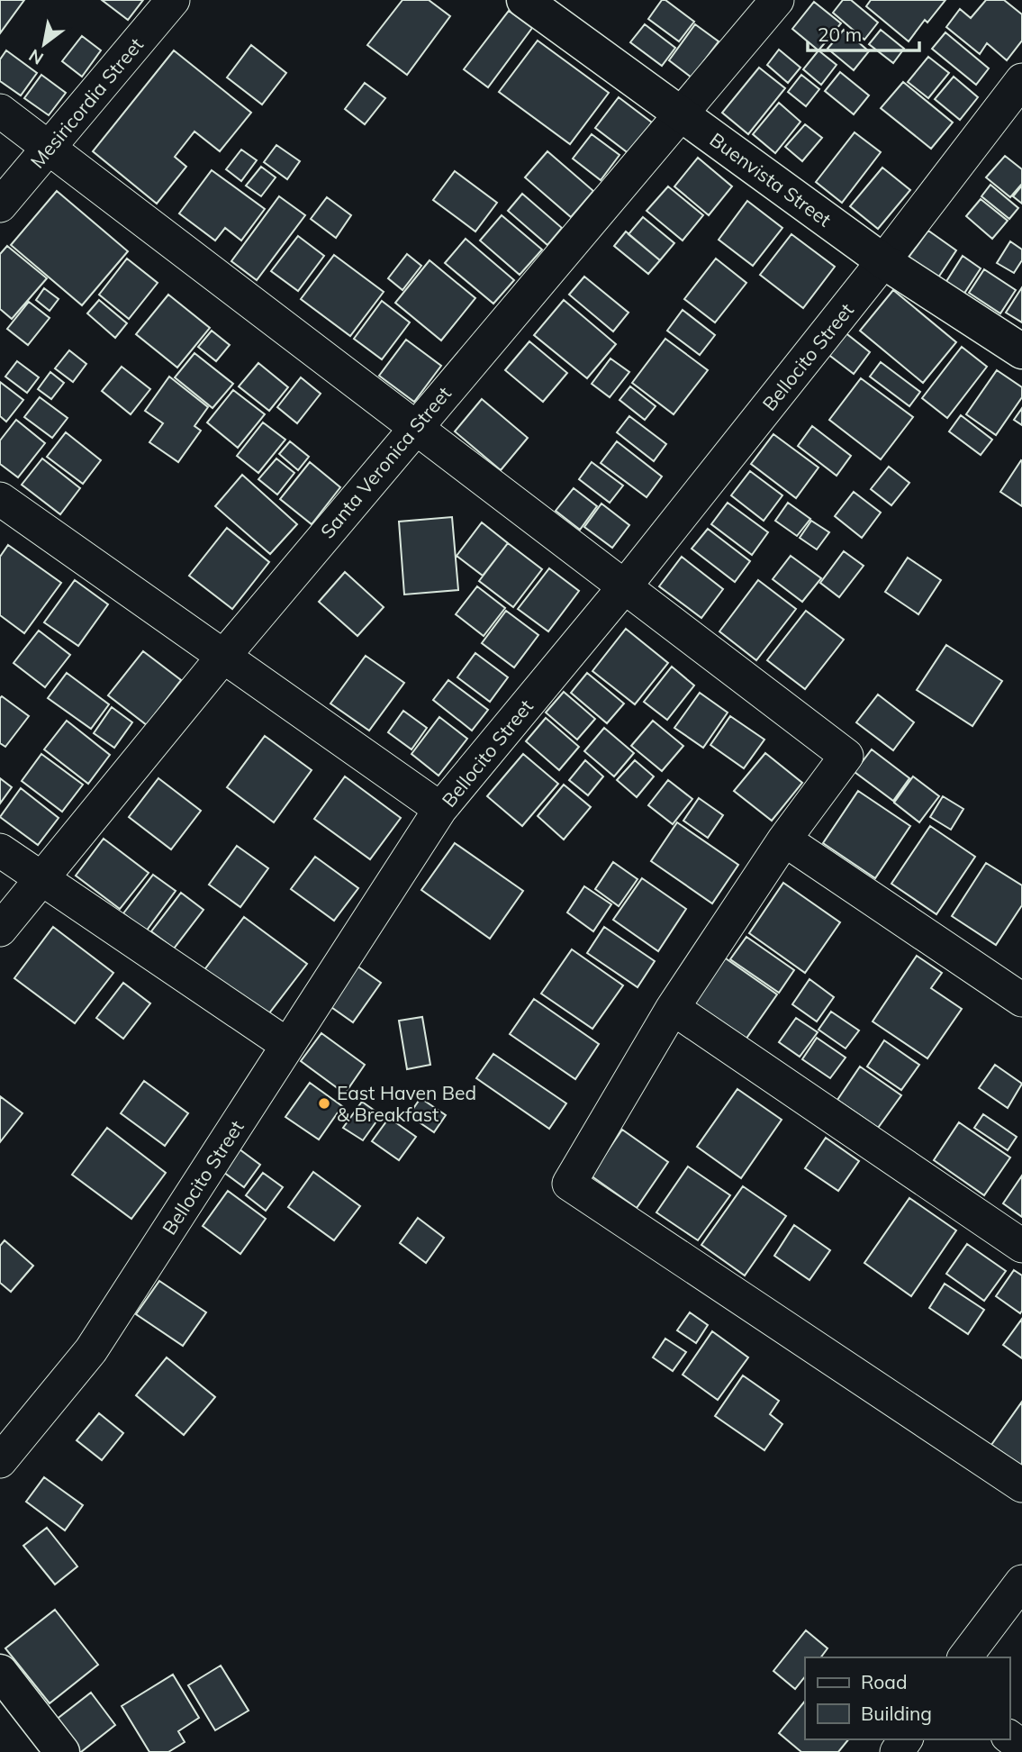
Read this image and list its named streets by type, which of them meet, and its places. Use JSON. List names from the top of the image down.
{
  "streets": {
    "street": [
      "Mesiricordia Street",
      "Buenvista Street",
      "Bellocito Street",
      "Santa Veronica Street"
    ]
  },
  "crossings": [
    ["Buenvista Street", "Bellocito Street"],
    ["Buenvista Street", "Santa Veronica Street"]
  ],
  "places": ["East Haven Bed & Breakfast"],
  "legend": ["Road", "Building"],
  "scale_bar": "20 m",
  "north": "bottom left"
}
